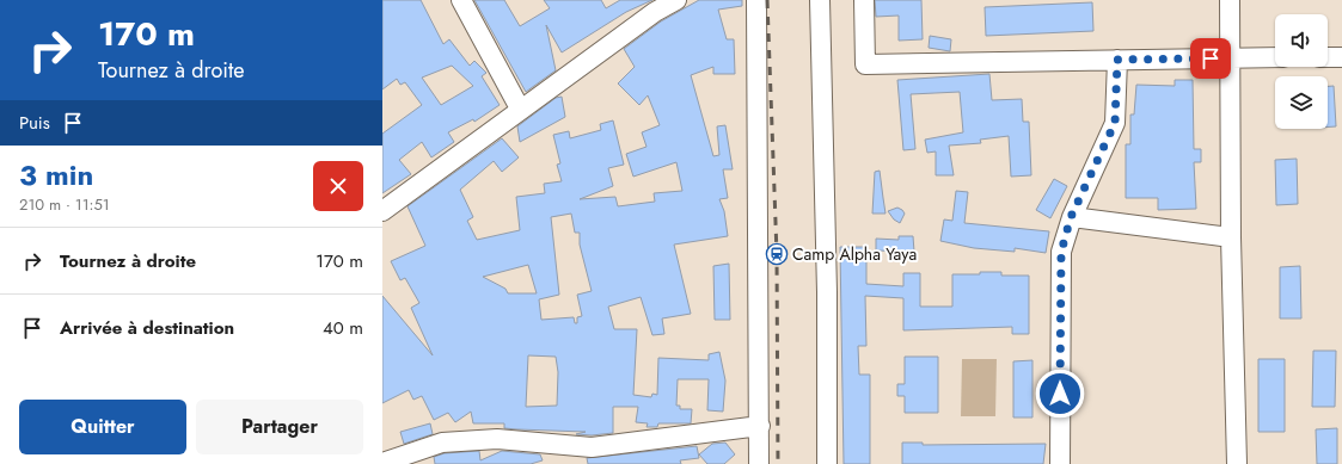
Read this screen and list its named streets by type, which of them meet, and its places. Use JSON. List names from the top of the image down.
{
  "places": {
    "station": ["Camp Alpha Yaya"]
  },
  "page": {
    "turn": ["170 m", "Tournez à droite"],
    "then": "Puis",
    "heading": ["3 min", "210 m · 11:51"],
    "list": [
      {
        "name": "Tournez à droite",
        "value": "170 m"
      },
      {
        "name": "Arrivée à destination",
        "value": "40 m"
      }
    ],
    "buttons": ["Quitter", "Partager"]
  }
}
